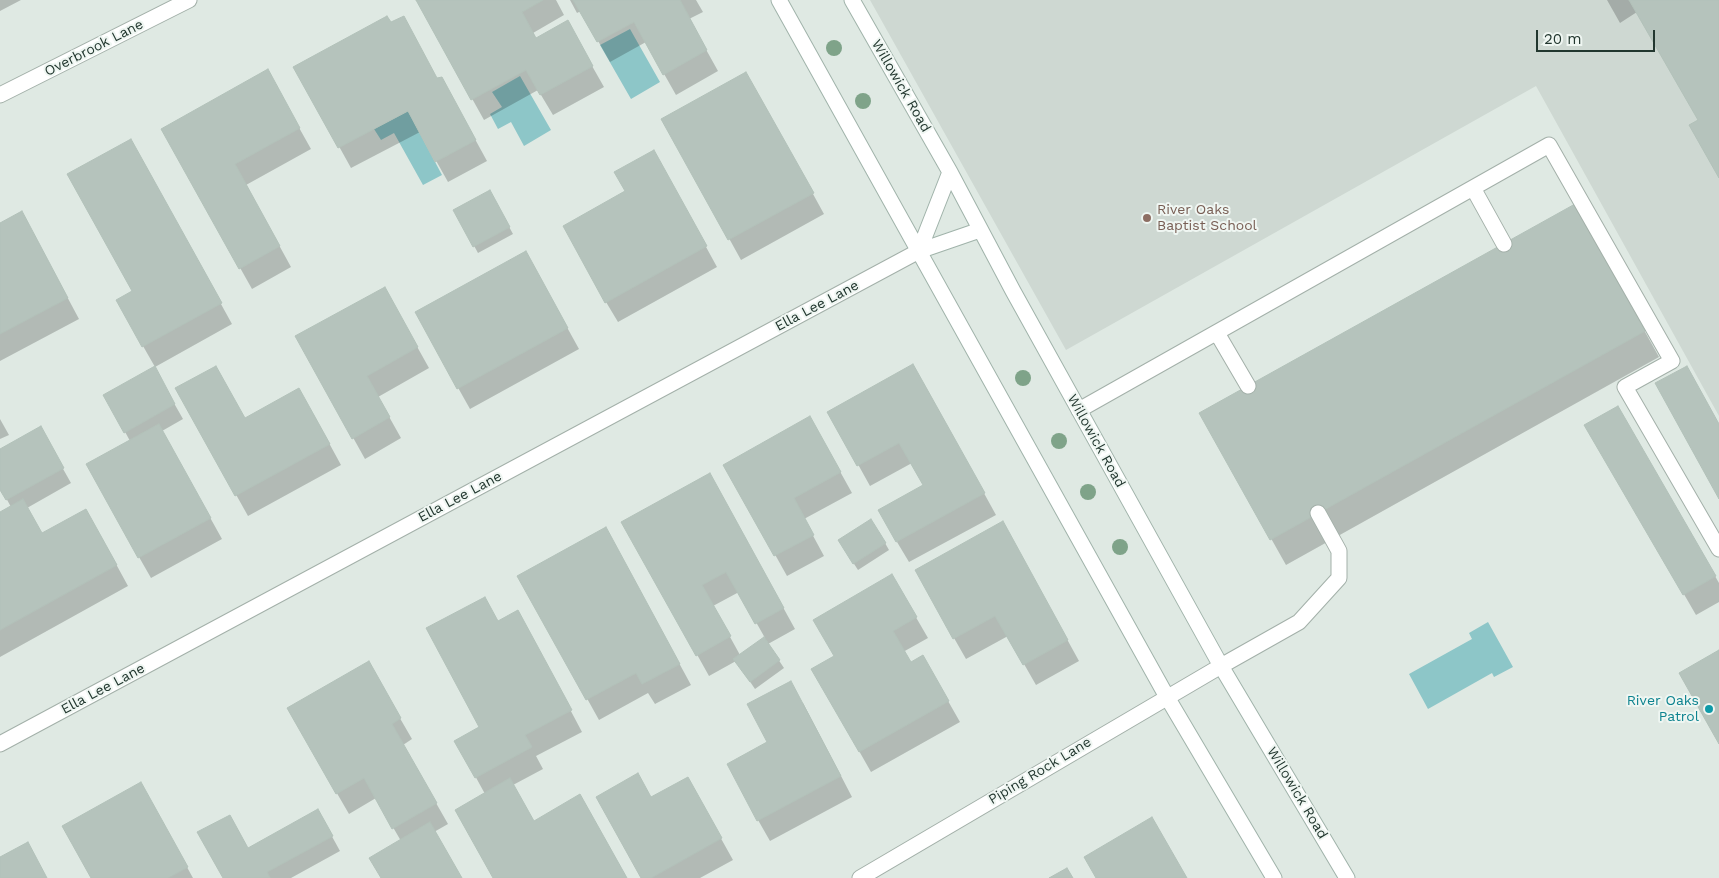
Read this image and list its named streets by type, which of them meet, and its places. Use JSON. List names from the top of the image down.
{
  "streets": {
    "main road": [
      "Overbrook Lane",
      "Willowick Road",
      "Ella Lee Lane",
      "Piping Rock Lane"
    ]
  },
  "crossings": [
    ["Willowick Road", "Ella Lee Lane"],
    ["Willowick Road", "Piping Rock Lane"]
  ],
  "places": ["River Oaks Baptist School", "River Oaks Patrol"],
  "scale_bar": "20 m"
}
